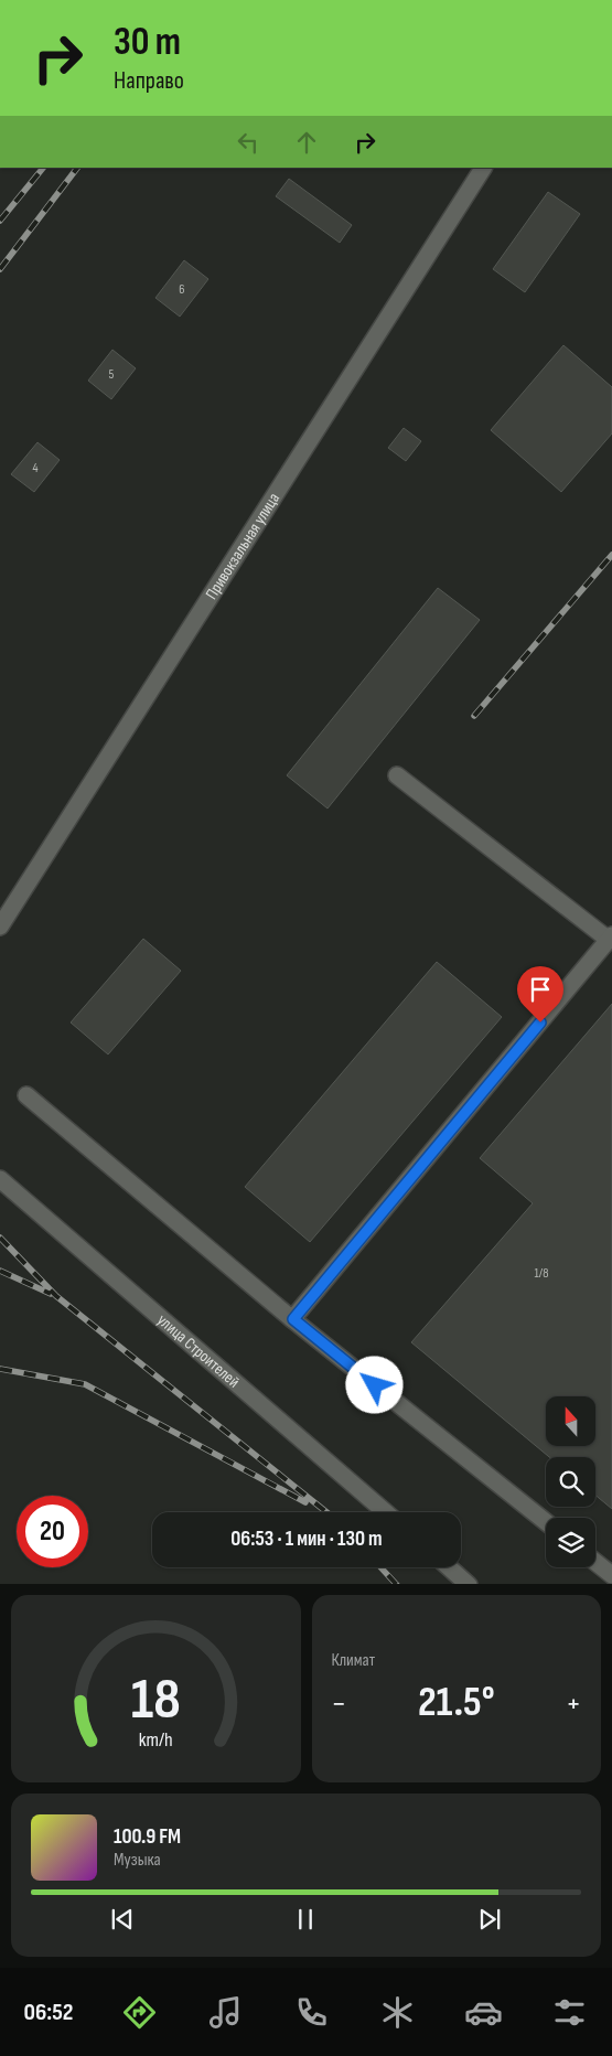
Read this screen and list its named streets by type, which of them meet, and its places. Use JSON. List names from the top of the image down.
{
  "streets": {
    "street": ["Привокзальная улица", "улица Строителей"]
  },
  "house_numbers": [
    "6",
    "5",
    "4",
    "1/8"
  ],
  "north": "top",
  "page": {
    "turn": ["30 m", "Направо"],
    "limit": "20",
    "trip": "06:53 · 1 мин · 130 m",
    "tile": "Климат",
    "heat": ["−", "21.5°", "+"],
    "song": ["100.9 FM", "Музыка"],
    "tabs": "06:52",
    "gauge": ["18", "km/h"]
  }
}
